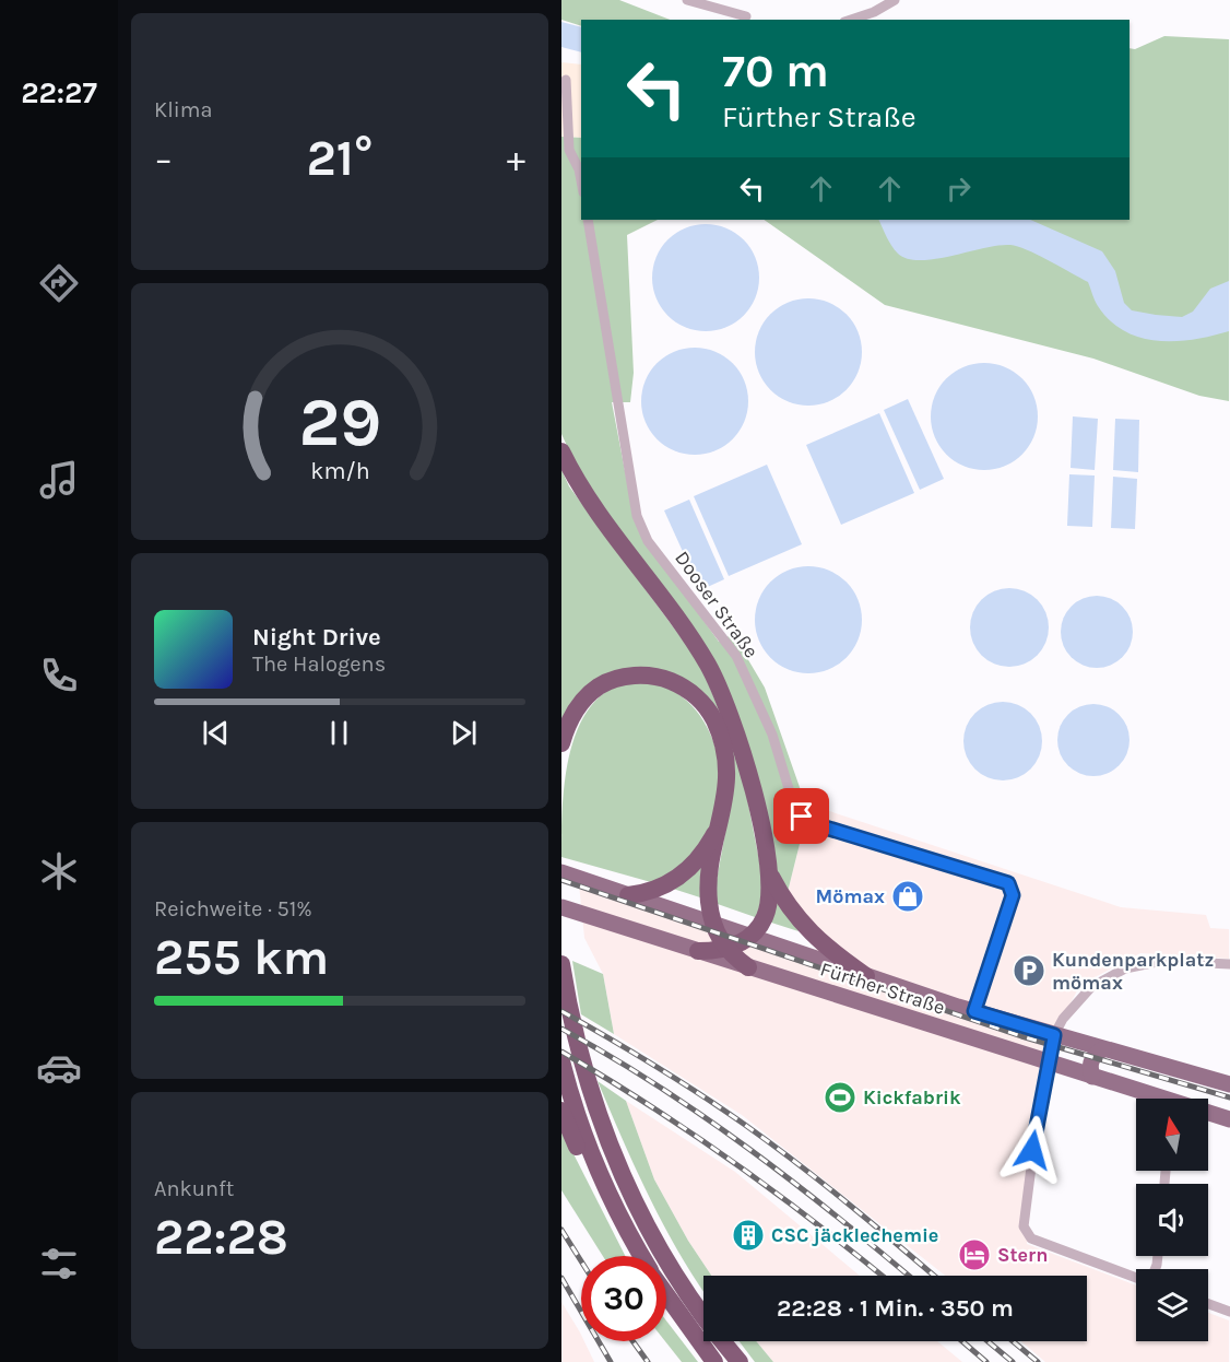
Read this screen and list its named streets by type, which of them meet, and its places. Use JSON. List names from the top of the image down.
{
  "streets": {
    "main road": ["Fürther Straße"],
    "street": ["Dooser Straße"]
  },
  "crossings": [
    ["Dooser Straße", "Fürther Straße"]
  ],
  "places": {
    "shop": ["Mömax"],
    "parking": ["Kundenparkplatz mömax"],
    "sports": ["Kickfabrik"],
    "building": ["CSC jäcklechemie"],
    "hotel": ["Stern"]
  },
  "north": "top",
  "page": {
    "tabs": "22:27",
    "tile": [
      "Klima",
      ["Reichweite · 51%", "255 km"],
      ["Ankunft", "22:28"]
    ],
    "turn": ["70 m", "Fürther Straße"],
    "heat": ["−", "21°", "+"],
    "song": ["Night Drive", "The Halogens"],
    "limit": "30",
    "trip": "22:28 · 1 Min. · 350 m",
    "gauge": ["29", "km/h"]
  }
}
